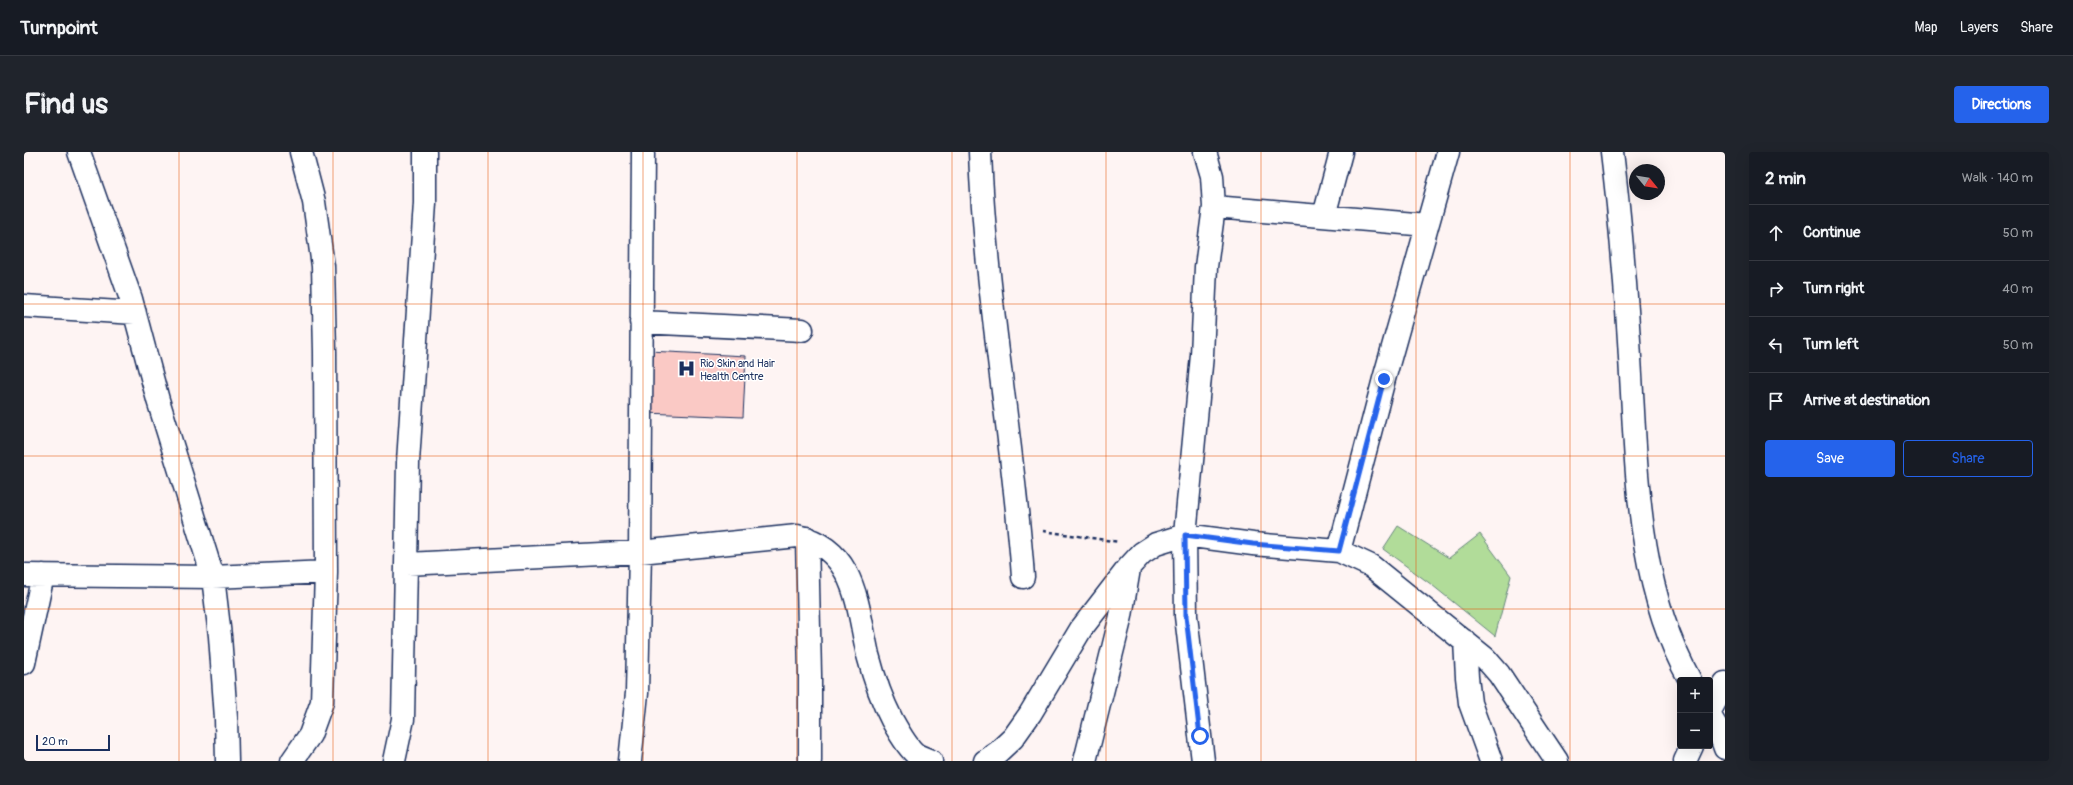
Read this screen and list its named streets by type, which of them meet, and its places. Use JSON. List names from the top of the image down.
{
  "places": {
    "hospital": ["Rio Skin and Hair Health Centre"]
  },
  "scale_bar": "20 m",
  "north": "bottom right",
  "page": {
    "header": "Turnpoint",
    "nav": ["Map", "Layers", "Share"],
    "buttons": [
      "Directions",
      ["Save", "Share"]
    ],
    "title": "Find us",
    "heading": ["2 min", "Walk · 140 m"],
    "list": [
      ["Continue", "50 m"],
      ["Turn right", "40 m"],
      ["Turn left", "50 m"],
      "Arrive at destination"
    ],
    "map_buttons": ["+", "−"],
    "scale": "20 m"
  }
}
